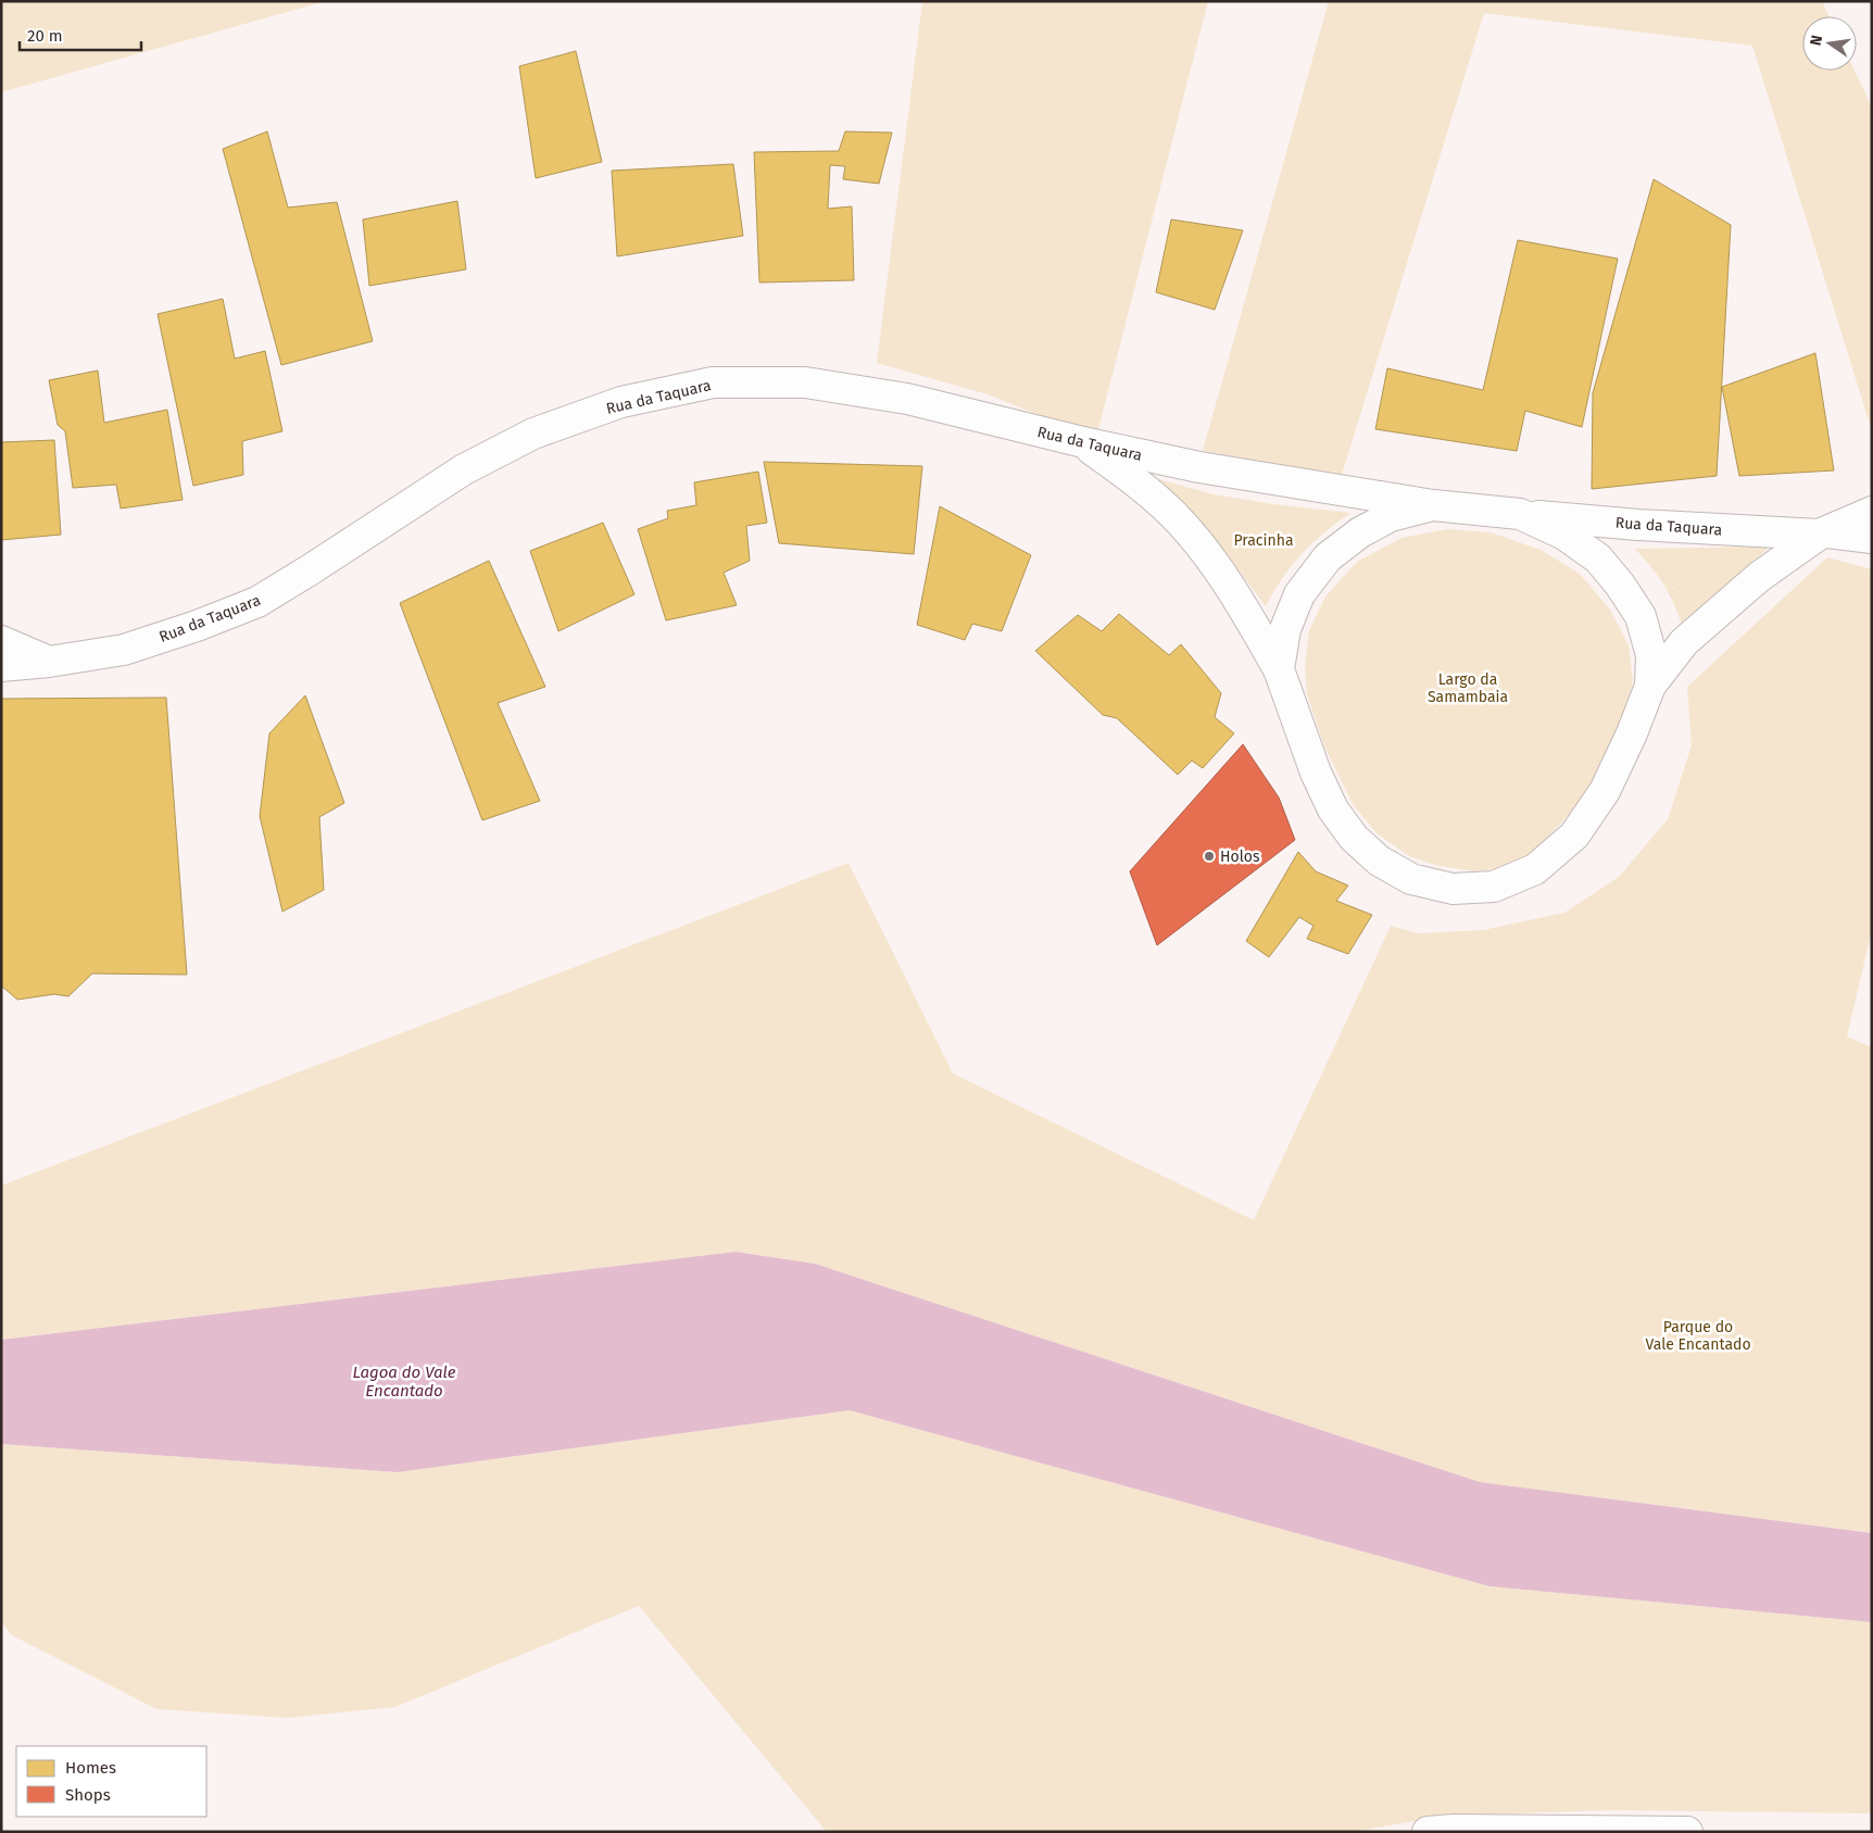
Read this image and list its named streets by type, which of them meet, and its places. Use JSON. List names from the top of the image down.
{
  "streets": {
    "street": ["Rua da Taquara"]
  },
  "water": ["Lagoa do Vale Encantado"],
  "parks": ["Pracinha", "Largo da Samambaia", "Parque do Vale Encantado"],
  "places": ["Holos"],
  "legend": ["Homes", "Shops"],
  "scale_bar": "20 m",
  "north": "left"
}
